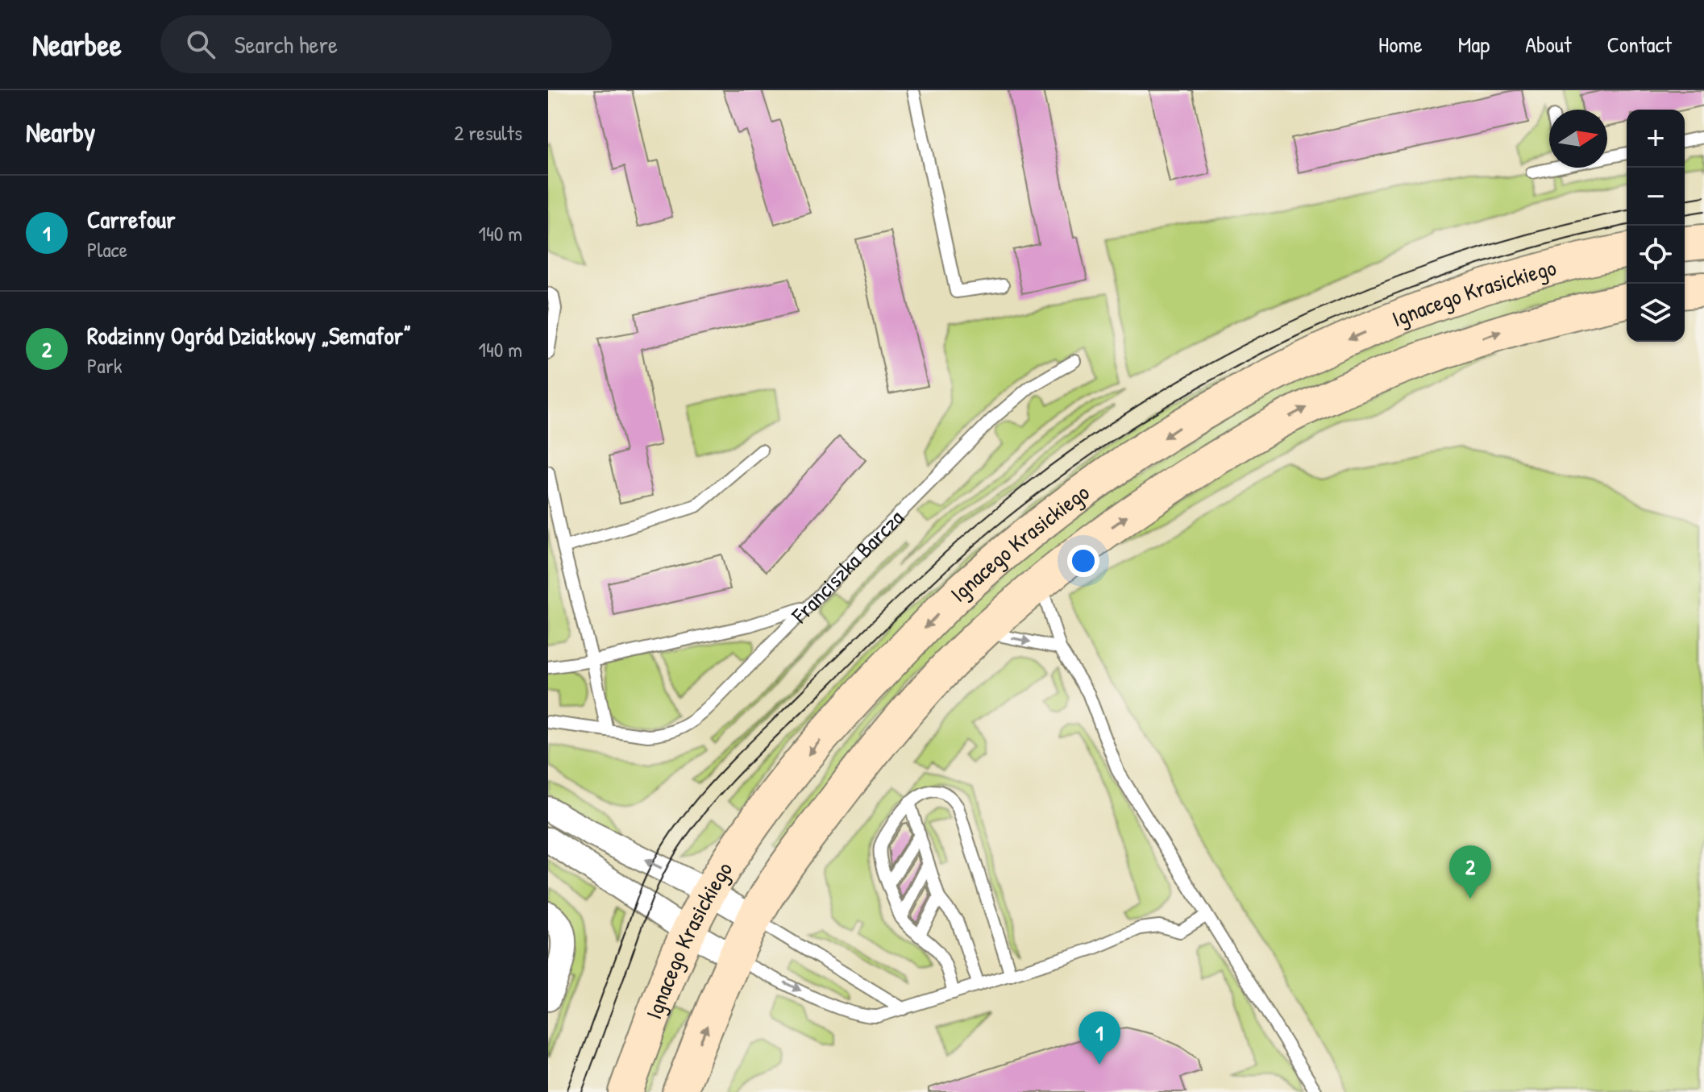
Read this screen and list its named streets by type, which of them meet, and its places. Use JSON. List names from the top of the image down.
{
  "streets": {
    "main road": ["Ignacego Krasickiego"],
    "lane": ["Franciszka Barcza"]
  },
  "north": "right",
  "page": {
    "header": "Nearbee",
    "search": "Search here",
    "nav": [
      "Home",
      "Map",
      "About",
      "Contact"
    ],
    "heading": ["Nearby", "2 results"],
    "map_buttons": ["+", "−"],
    "list": [
      {
        "mark": "1",
        "name": "Carrefour",
        "note": "Place",
        "value": "140 m"
      },
      {
        "mark": "2",
        "name": "Rodzinny Ogród Działkowy „Semafor”",
        "note": "Park",
        "value": "140 m"
      }
    ],
    "pins": ["2", "1"]
  }
}
